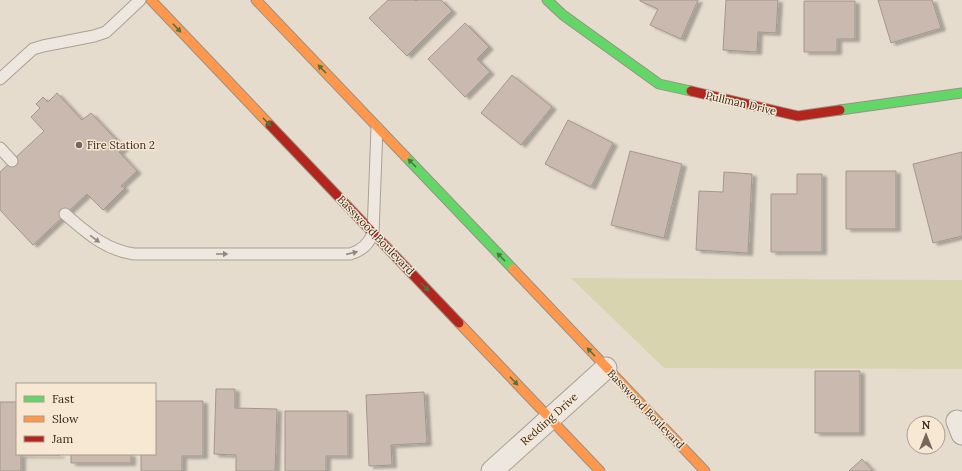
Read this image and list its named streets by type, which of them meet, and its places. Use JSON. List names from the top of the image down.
{
  "streets": {
    "main road": ["Pullman Drive", "Basswood Boulevard"],
    "street": ["Redding Drive"]
  },
  "crossings": [
    ["Basswood Boulevard", "Redding Drive"]
  ],
  "places": ["Fire Station 2"],
  "legend": ["Fast", "Slow", "Jam"],
  "north": "top"
}
